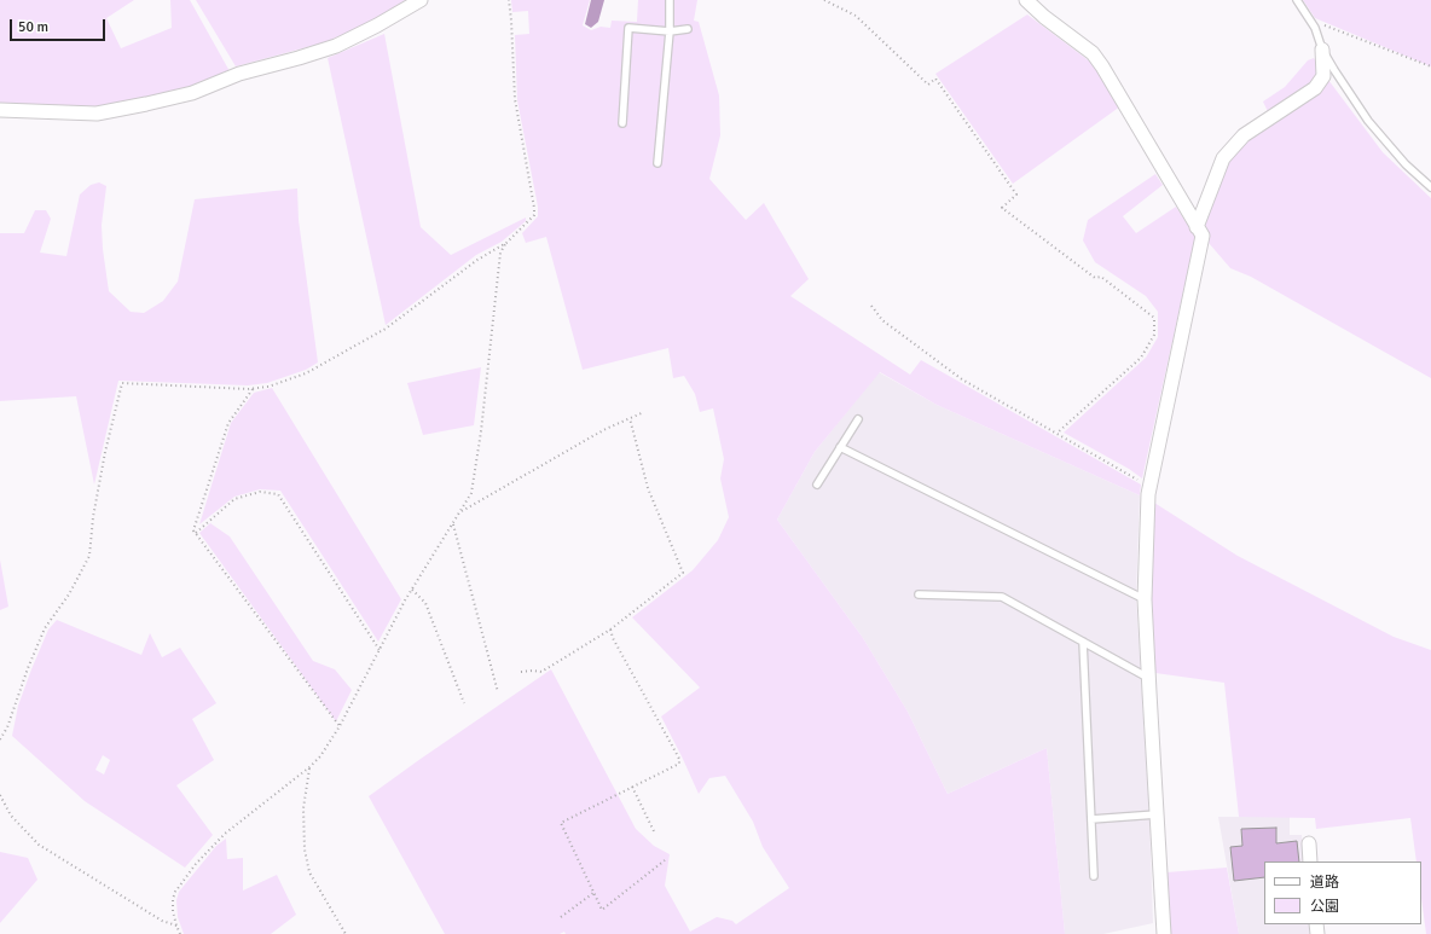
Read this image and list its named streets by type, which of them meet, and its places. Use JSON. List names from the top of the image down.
{
  "legend": ["道路", "公園"],
  "scale_bar": "50 m"
}
